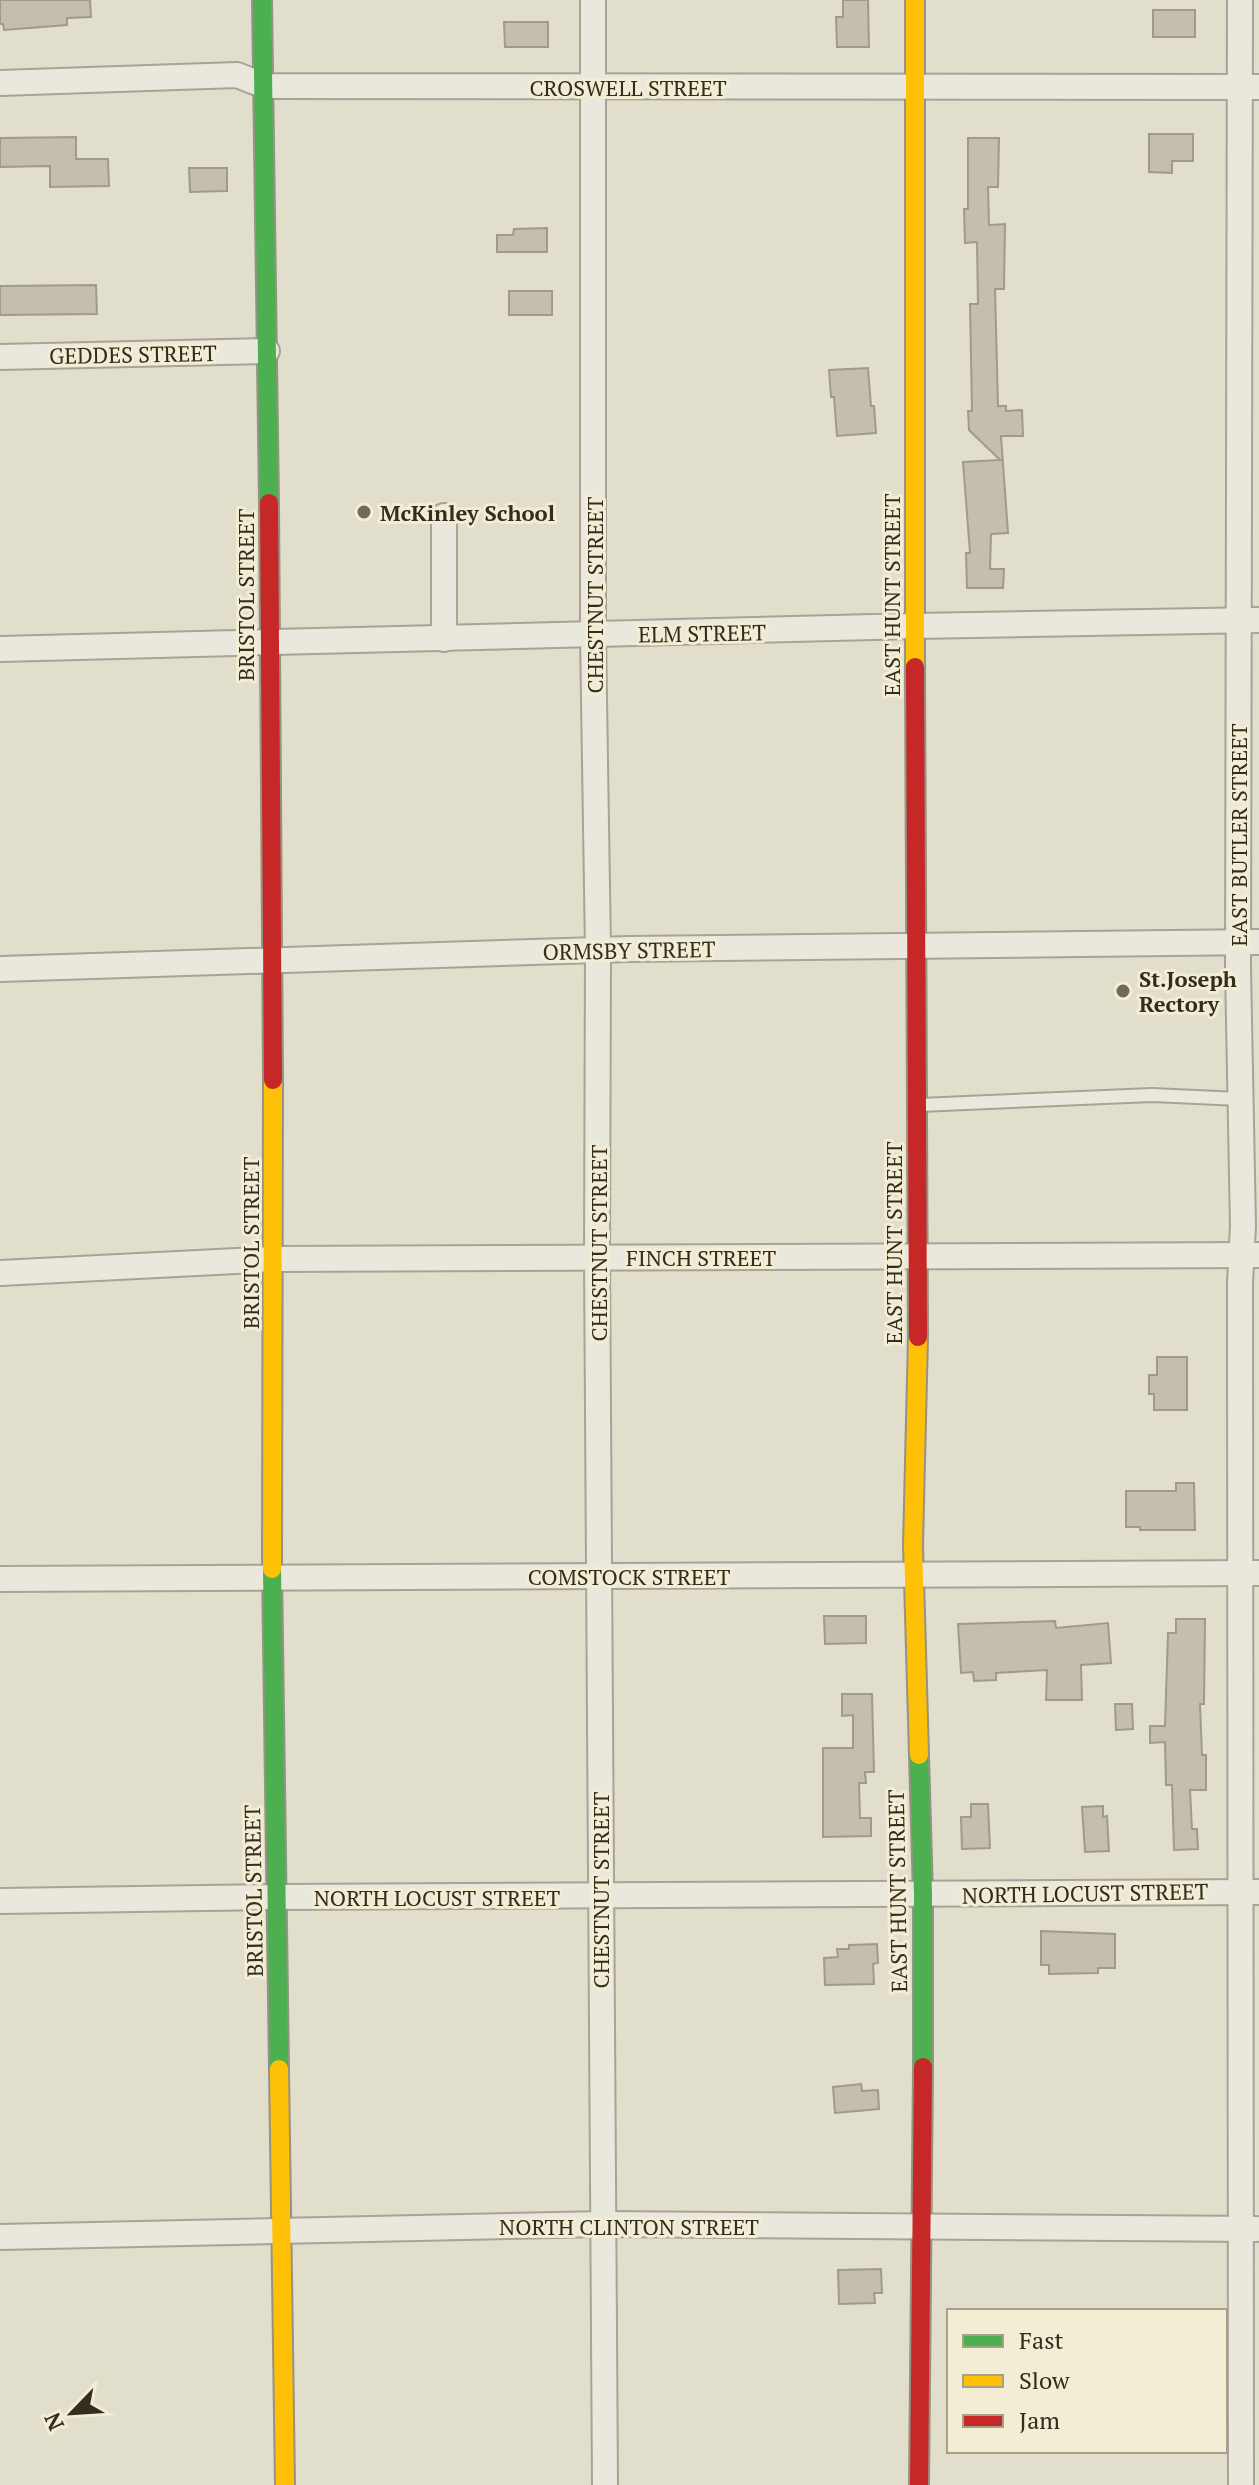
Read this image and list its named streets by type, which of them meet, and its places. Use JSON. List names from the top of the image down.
{
  "streets": {
    "street": [
      "CROSWELL STREET",
      "GEDDES STREET",
      "BRISTOL STREET",
      "CHESTNUT STREET",
      "EAST HUNT STREET",
      "ELM STREET",
      "EAST BUTLER STREET",
      "ORMSBY STREET",
      "FINCH STREET",
      "COMSTOCK STREET",
      "NORTH LOCUST STREET",
      "NORTH CLINTON STREET"
    ]
  },
  "crossings": [
    ["CROSWELL STREET", "BRISTOL STREET"],
    ["CROSWELL STREET", "CHESTNUT STREET"],
    ["CROSWELL STREET", "EAST HUNT STREET"],
    ["CROSWELL STREET", "EAST BUTLER STREET"],
    ["GEDDES STREET", "BRISTOL STREET"],
    ["BRISTOL STREET", "ELM STREET"],
    ["BRISTOL STREET", "ORMSBY STREET"],
    ["BRISTOL STREET", "FINCH STREET"],
    ["BRISTOL STREET", "COMSTOCK STREET"],
    ["BRISTOL STREET", "NORTH LOCUST STREET"],
    ["BRISTOL STREET", "NORTH CLINTON STREET"],
    ["CHESTNUT STREET", "ELM STREET"],
    ["CHESTNUT STREET", "ORMSBY STREET"],
    ["CHESTNUT STREET", "FINCH STREET"],
    ["CHESTNUT STREET", "COMSTOCK STREET"],
    ["CHESTNUT STREET", "NORTH LOCUST STREET"],
    ["CHESTNUT STREET", "NORTH CLINTON STREET"],
    ["EAST HUNT STREET", "ELM STREET"],
    ["EAST HUNT STREET", "ORMSBY STREET"],
    ["EAST HUNT STREET", "FINCH STREET"],
    ["EAST HUNT STREET", "COMSTOCK STREET"],
    ["EAST HUNT STREET", "NORTH LOCUST STREET"],
    ["EAST HUNT STREET", "NORTH CLINTON STREET"],
    ["ELM STREET", "EAST BUTLER STREET"],
    ["EAST BUTLER STREET", "ORMSBY STREET"],
    ["EAST BUTLER STREET", "FINCH STREET"],
    ["EAST BUTLER STREET", "COMSTOCK STREET"],
    ["EAST BUTLER STREET", "NORTH LOCUST STREET"],
    ["EAST BUTLER STREET", "NORTH CLINTON STREET"]
  ],
  "places": ["McKinley School", "St.Joseph Rectory"],
  "legend": ["Fast", "Slow", "Jam"],
  "north": "bottom left"
}
